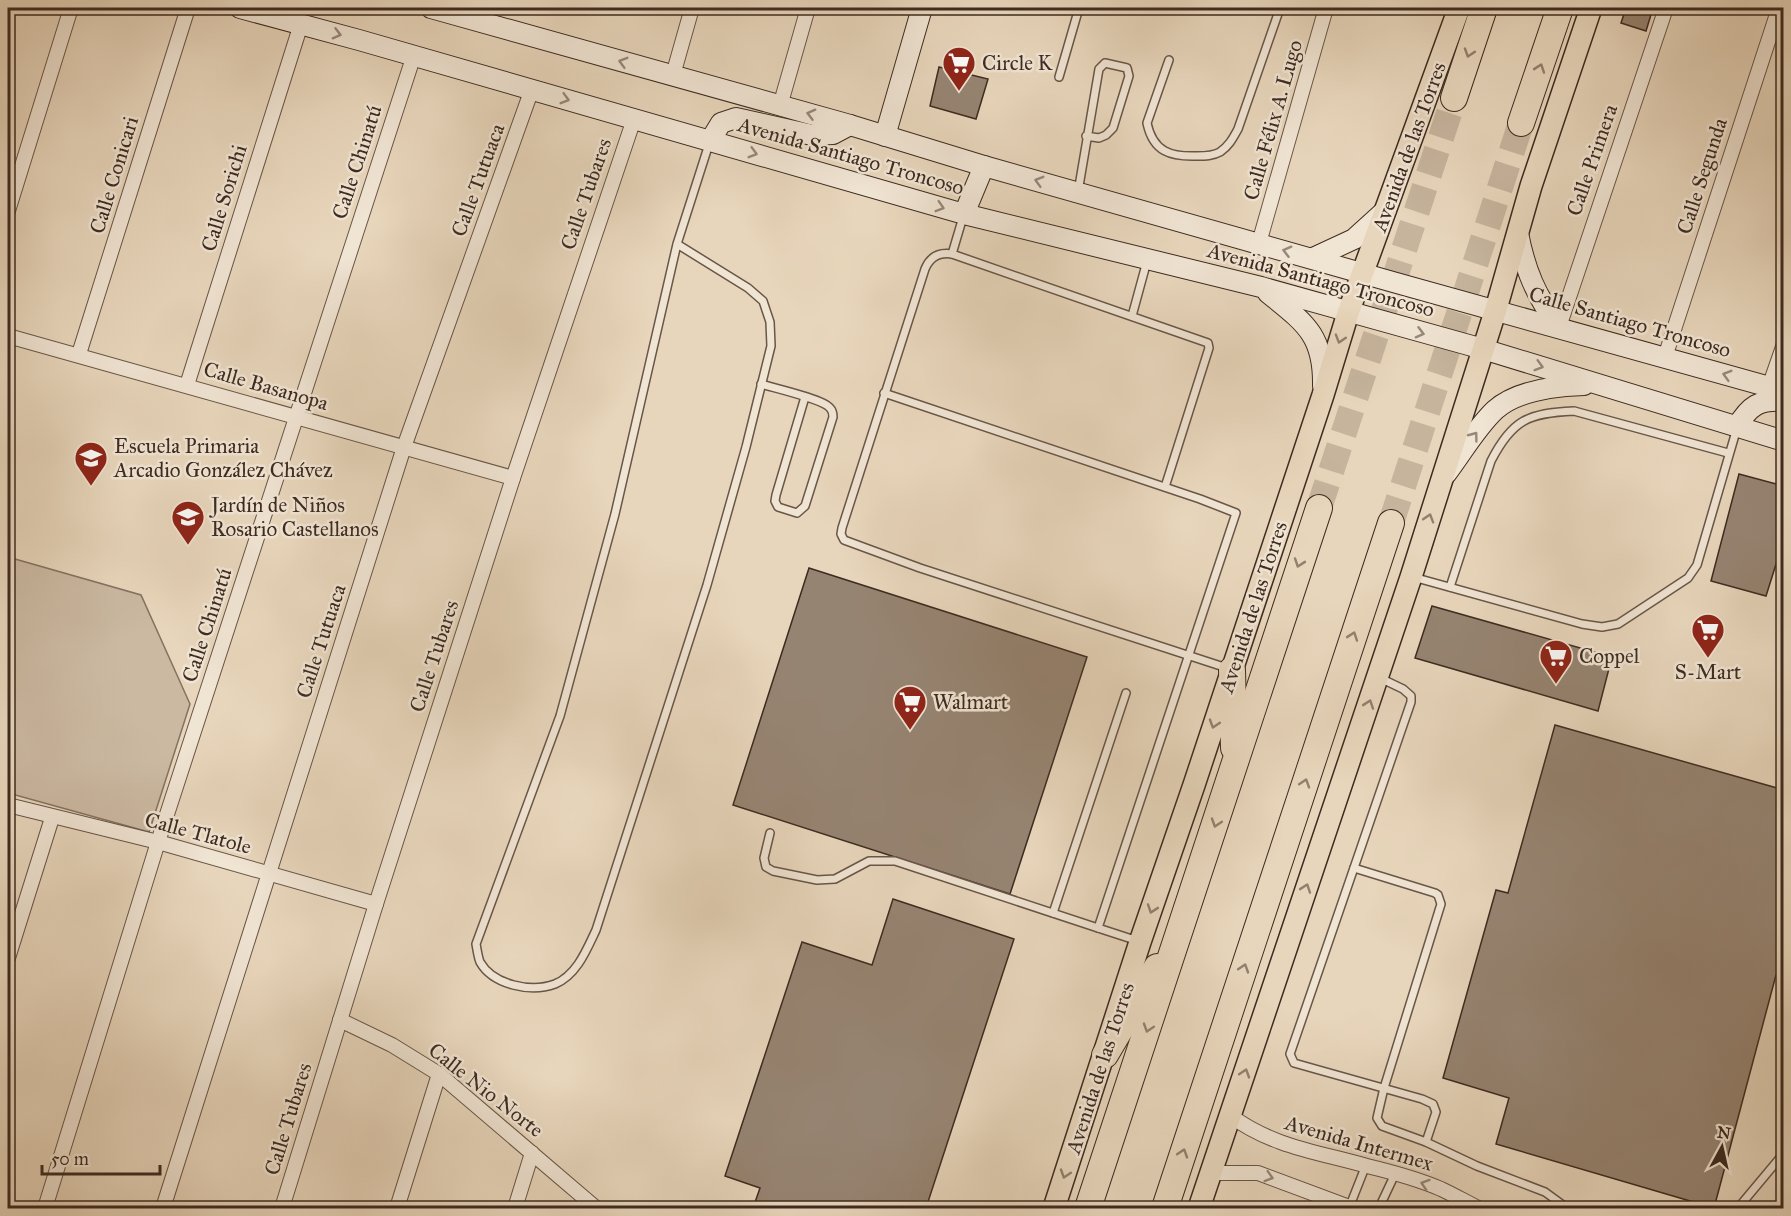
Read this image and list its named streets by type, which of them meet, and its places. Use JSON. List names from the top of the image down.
{
  "streets": {
    "highway": ["Avenida de las Torres"],
    "main road": ["Avenida Santiago Troncoso", "Calle Santiago Troncoso"],
    "street": [
      "Calle Félix A. Lugo",
      "Calle Primera",
      "Calle Chinatú",
      "Calle Conicari",
      "Calle Segunda",
      "Calle Tutuaca",
      "Calle Tubares",
      "Calle Sorichi",
      "Calle Basanopa",
      "Calle Tlatole",
      "Calle Nio Norte",
      "Avenida Intermex"
    ]
  },
  "crossings": [
    ["Calle Félix A. Lugo", "Avenida Santiago Troncoso"],
    ["Avenida de las Torres", "Avenida Santiago Troncoso"],
    ["Avenida Santiago Troncoso", "Calle Chinatú"],
    ["Avenida Santiago Troncoso", "Calle Tutuaca"],
    ["Avenida Santiago Troncoso", "Calle Tubares"],
    ["Avenida Santiago Troncoso", "Calle Sorichi"],
    ["Avenida Santiago Troncoso", "Calle Santiago Troncoso"],
    ["Calle Primera", "Calle Santiago Troncoso"],
    ["Calle Chinatú", "Calle Basanopa"],
    ["Calle Chinatú", "Calle Tlatole"],
    ["Calle Conicari", "Calle Basanopa"],
    ["Calle Segunda", "Calle Santiago Troncoso"],
    ["Calle Tutuaca", "Calle Basanopa"],
    ["Calle Tutuaca", "Calle Tlatole"],
    ["Calle Tubares", "Calle Basanopa"],
    ["Calle Tubares", "Calle Tlatole"],
    ["Calle Tubares", "Calle Nio Norte"],
    ["Calle Sorichi", "Calle Basanopa"]
  ],
  "places": {
    "supermarket": [
      "Circle K",
      "S-Mart",
      "Coppel",
      "Walmart"
    ],
    "school or university": ["Escuela Primaria Arcadio González Chávez", "Jardín de Niños Rosario Castellanos"]
  },
  "scale_bar": "50 m",
  "north": "top"
}
